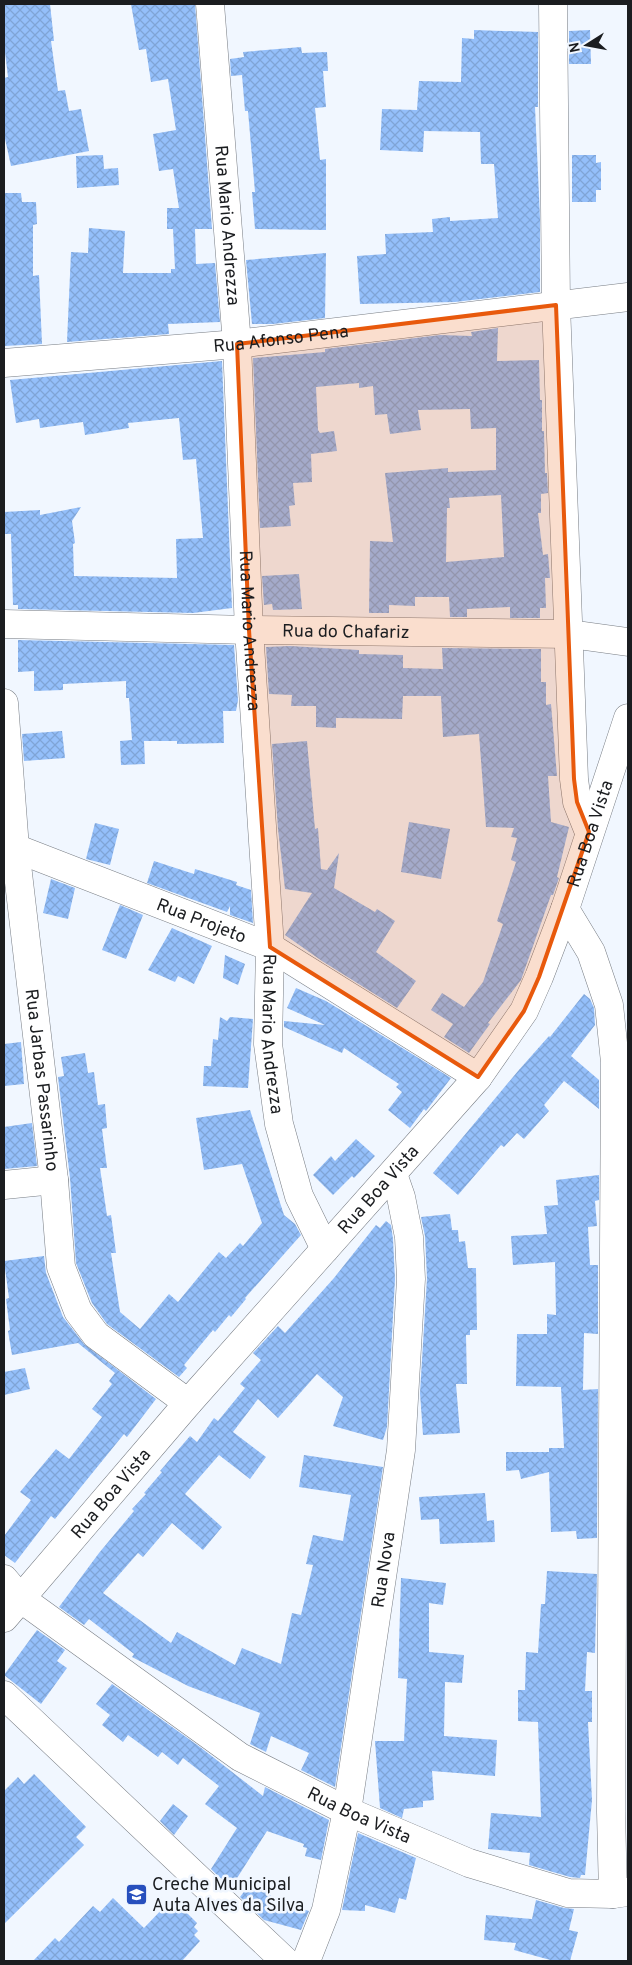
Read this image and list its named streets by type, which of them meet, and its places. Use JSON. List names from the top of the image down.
{
  "streets": {
    "street": [
      "Rua Mario Andrezza",
      "Rua Afonso Pena",
      "Rua do Chafariz",
      "Rua Boa Vista",
      "Rua Projeto",
      "Rua Jarbas Passarinho",
      "Rua Nova"
    ]
  },
  "crossings": [
    ["Rua Mario Andrezza", "Rua Afonso Pena"],
    ["Rua Mario Andrezza", "Rua do Chafariz"],
    ["Rua Mario Andrezza", "Rua Boa Vista"],
    ["Rua Mario Andrezza", "Rua Projeto"],
    ["Rua Boa Vista", "Rua Projeto"],
    ["Rua Boa Vista", "Rua Jarbas Passarinho"],
    ["Rua Boa Vista", "Rua Nova"],
    ["Rua Projeto", "Rua Jarbas Passarinho"]
  ],
  "places": {
    "school or university": ["Creche Municipal Auta Alves da Silva"]
  },
  "north": "left"
}
